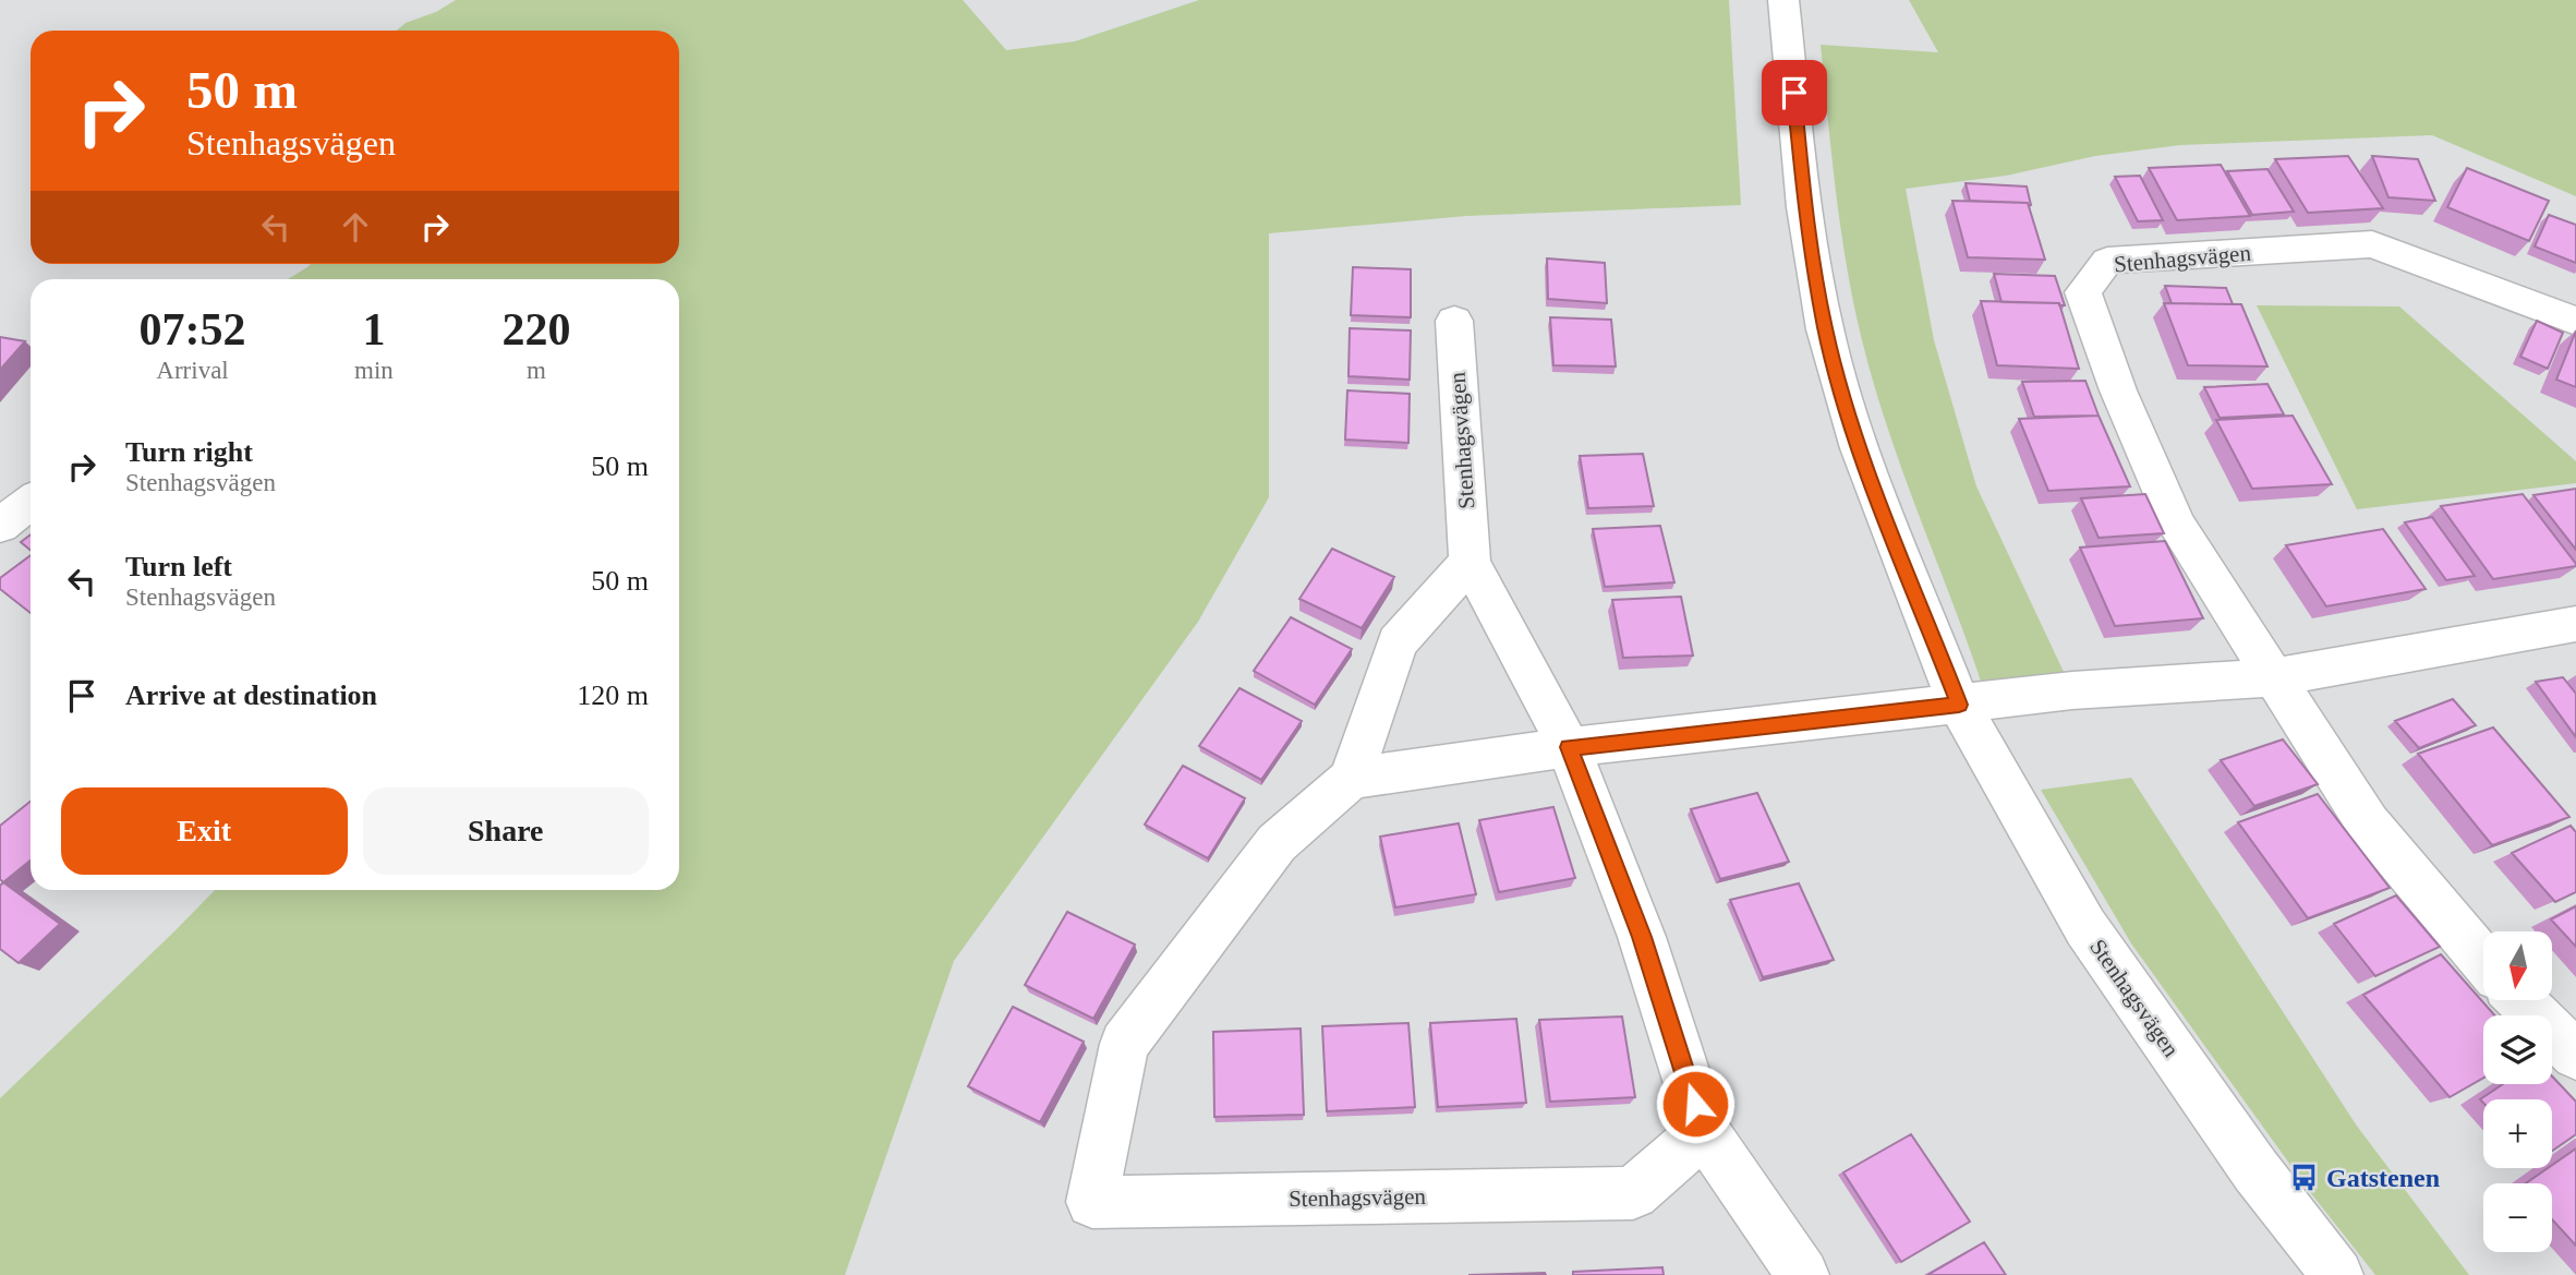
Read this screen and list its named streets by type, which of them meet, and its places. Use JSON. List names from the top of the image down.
{
  "streets": {
    "street": ["Stenhagsvägen"]
  },
  "places": {
    "bus stop": ["Gatstenen"]
  },
  "north": "bottom",
  "page": {
    "turn": ["50 m", "Stenhagsvägen"],
    "eta": [
      "07:52",
      "Arrival",
      "1",
      "min",
      "220",
      "m"
    ],
    "list": [
      {
        "name": "Turn right",
        "note": "Stenhagsvägen",
        "value": "50 m"
      },
      {
        "name": "Turn left",
        "note": "Stenhagsvägen",
        "value": "50 m"
      },
      {
        "name": "Arrive at destination",
        "value": "120 m"
      }
    ],
    "buttons": ["Exit", "Share"],
    "map_buttons": ["+", "−"]
  }
}
